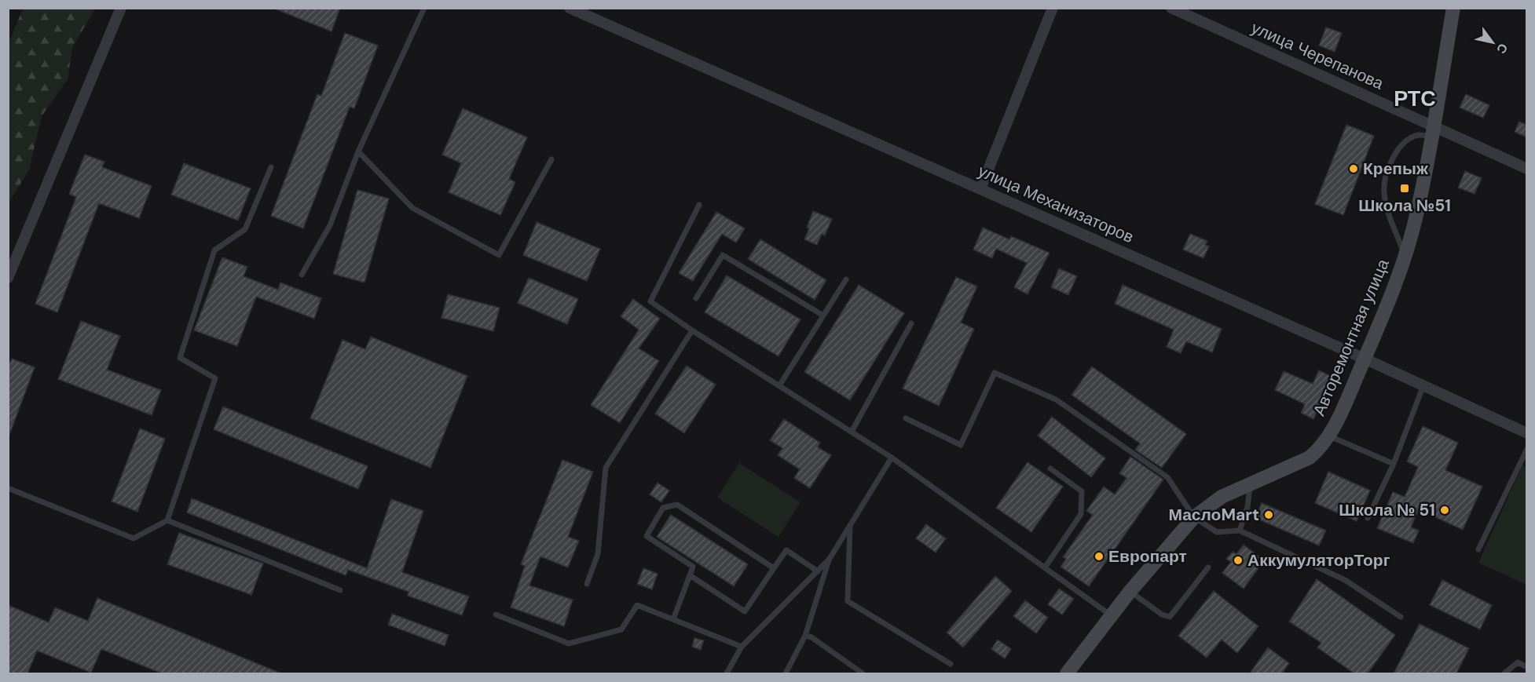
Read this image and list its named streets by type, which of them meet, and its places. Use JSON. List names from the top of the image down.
{
  "streets": {
    "street": ["улица Черепанова", "улица Механизаторов", "Авторемонтная улица"]
  },
  "crossings": [
    ["улица Черепанова", "Авторемонтная улица"],
    ["улица Механизаторов", "Авторемонтная улица"]
  ],
  "districts": ["РТС"],
  "places": {
    "other": [
      "Крепыж",
      "Школа № 51",
      "МаслоMart",
      "Европарт",
      "АккумуляторТорг"
    ],
    "transit": ["Школа №51"]
  },
  "north": "bottom right"
}
